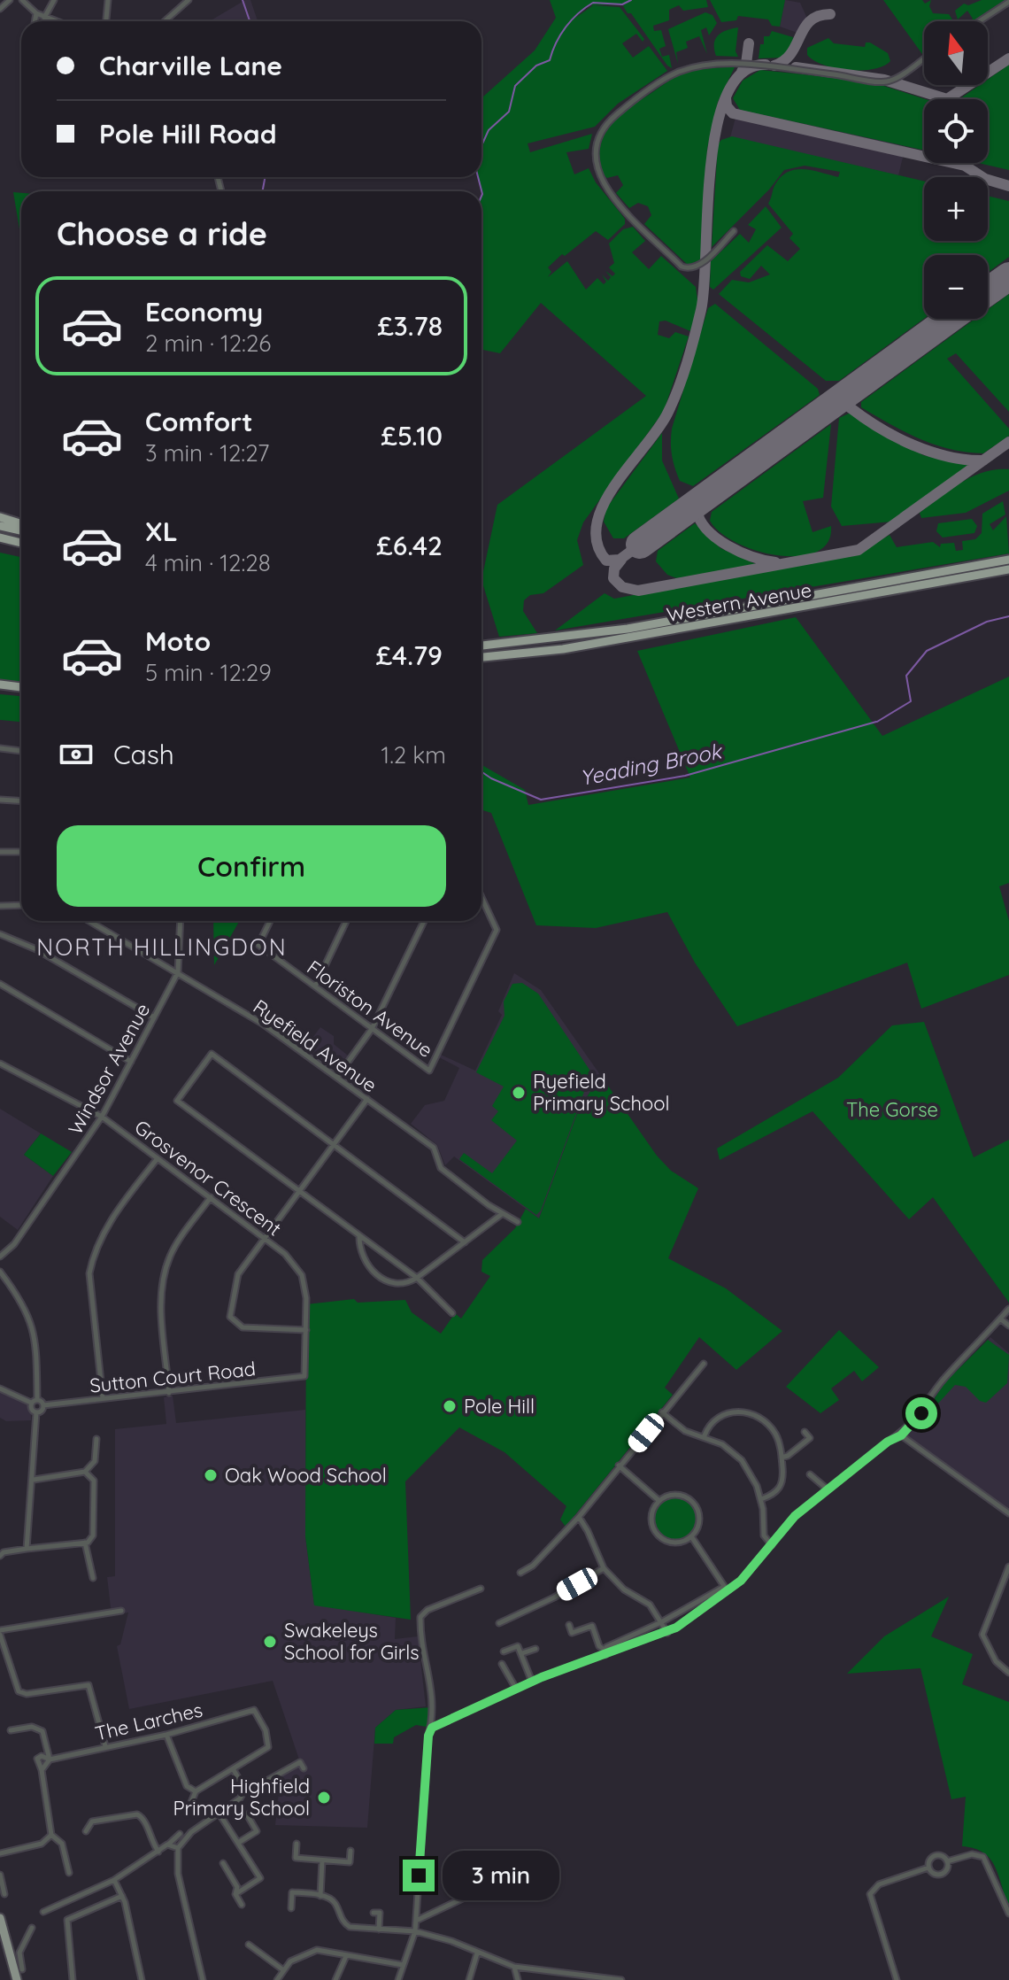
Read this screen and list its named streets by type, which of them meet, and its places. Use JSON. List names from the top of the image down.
{
  "streets": {
    "highway": ["Western Avenue"],
    "street": [
      "Floriston Avenue",
      "Ryefield Avenue",
      "Windsor Avenue",
      "Grosvenor Crescent",
      "Sutton Court Road",
      "The Larches"
    ]
  },
  "crossings": [
    ["Ryefield Avenue", "Windsor Avenue"],
    ["Windsor Avenue", "Grosvenor Crescent"],
    ["Grosvenor Crescent", "Sutton Court Road"]
  ],
  "districts": ["NORTH HILLINGDON"],
  "water": ["Yeading Brook"],
  "parks": ["The Gorse"],
  "places": [
    "Ryefield Primary School",
    "Pole Hill",
    "Oak Wood School",
    "Swakeleys School for Girls",
    "Highfield Primary School"
  ],
  "north": "top",
  "page": {
    "map_buttons": ["+", "−"],
    "banner": ["Charville Lane", "Pole Hill Road"],
    "heading": "Choose a ride",
    "list": [
      {
        "name": "Economy",
        "note": "2 min · 12:26",
        "value": "£3.78"
      },
      {
        "name": "Comfort",
        "note": "3 min · 12:27",
        "value": "£5.10"
      },
      {
        "name": "XL",
        "note": "4 min · 12:28",
        "value": "£6.42"
      },
      {
        "name": "Moto",
        "note": "5 min · 12:29",
        "value": "£4.79"
      }
    ],
    "pay": ["Cash", "1.2 km"],
    "buttons": "Confirm",
    "bubble": "3 min"
  }
}
